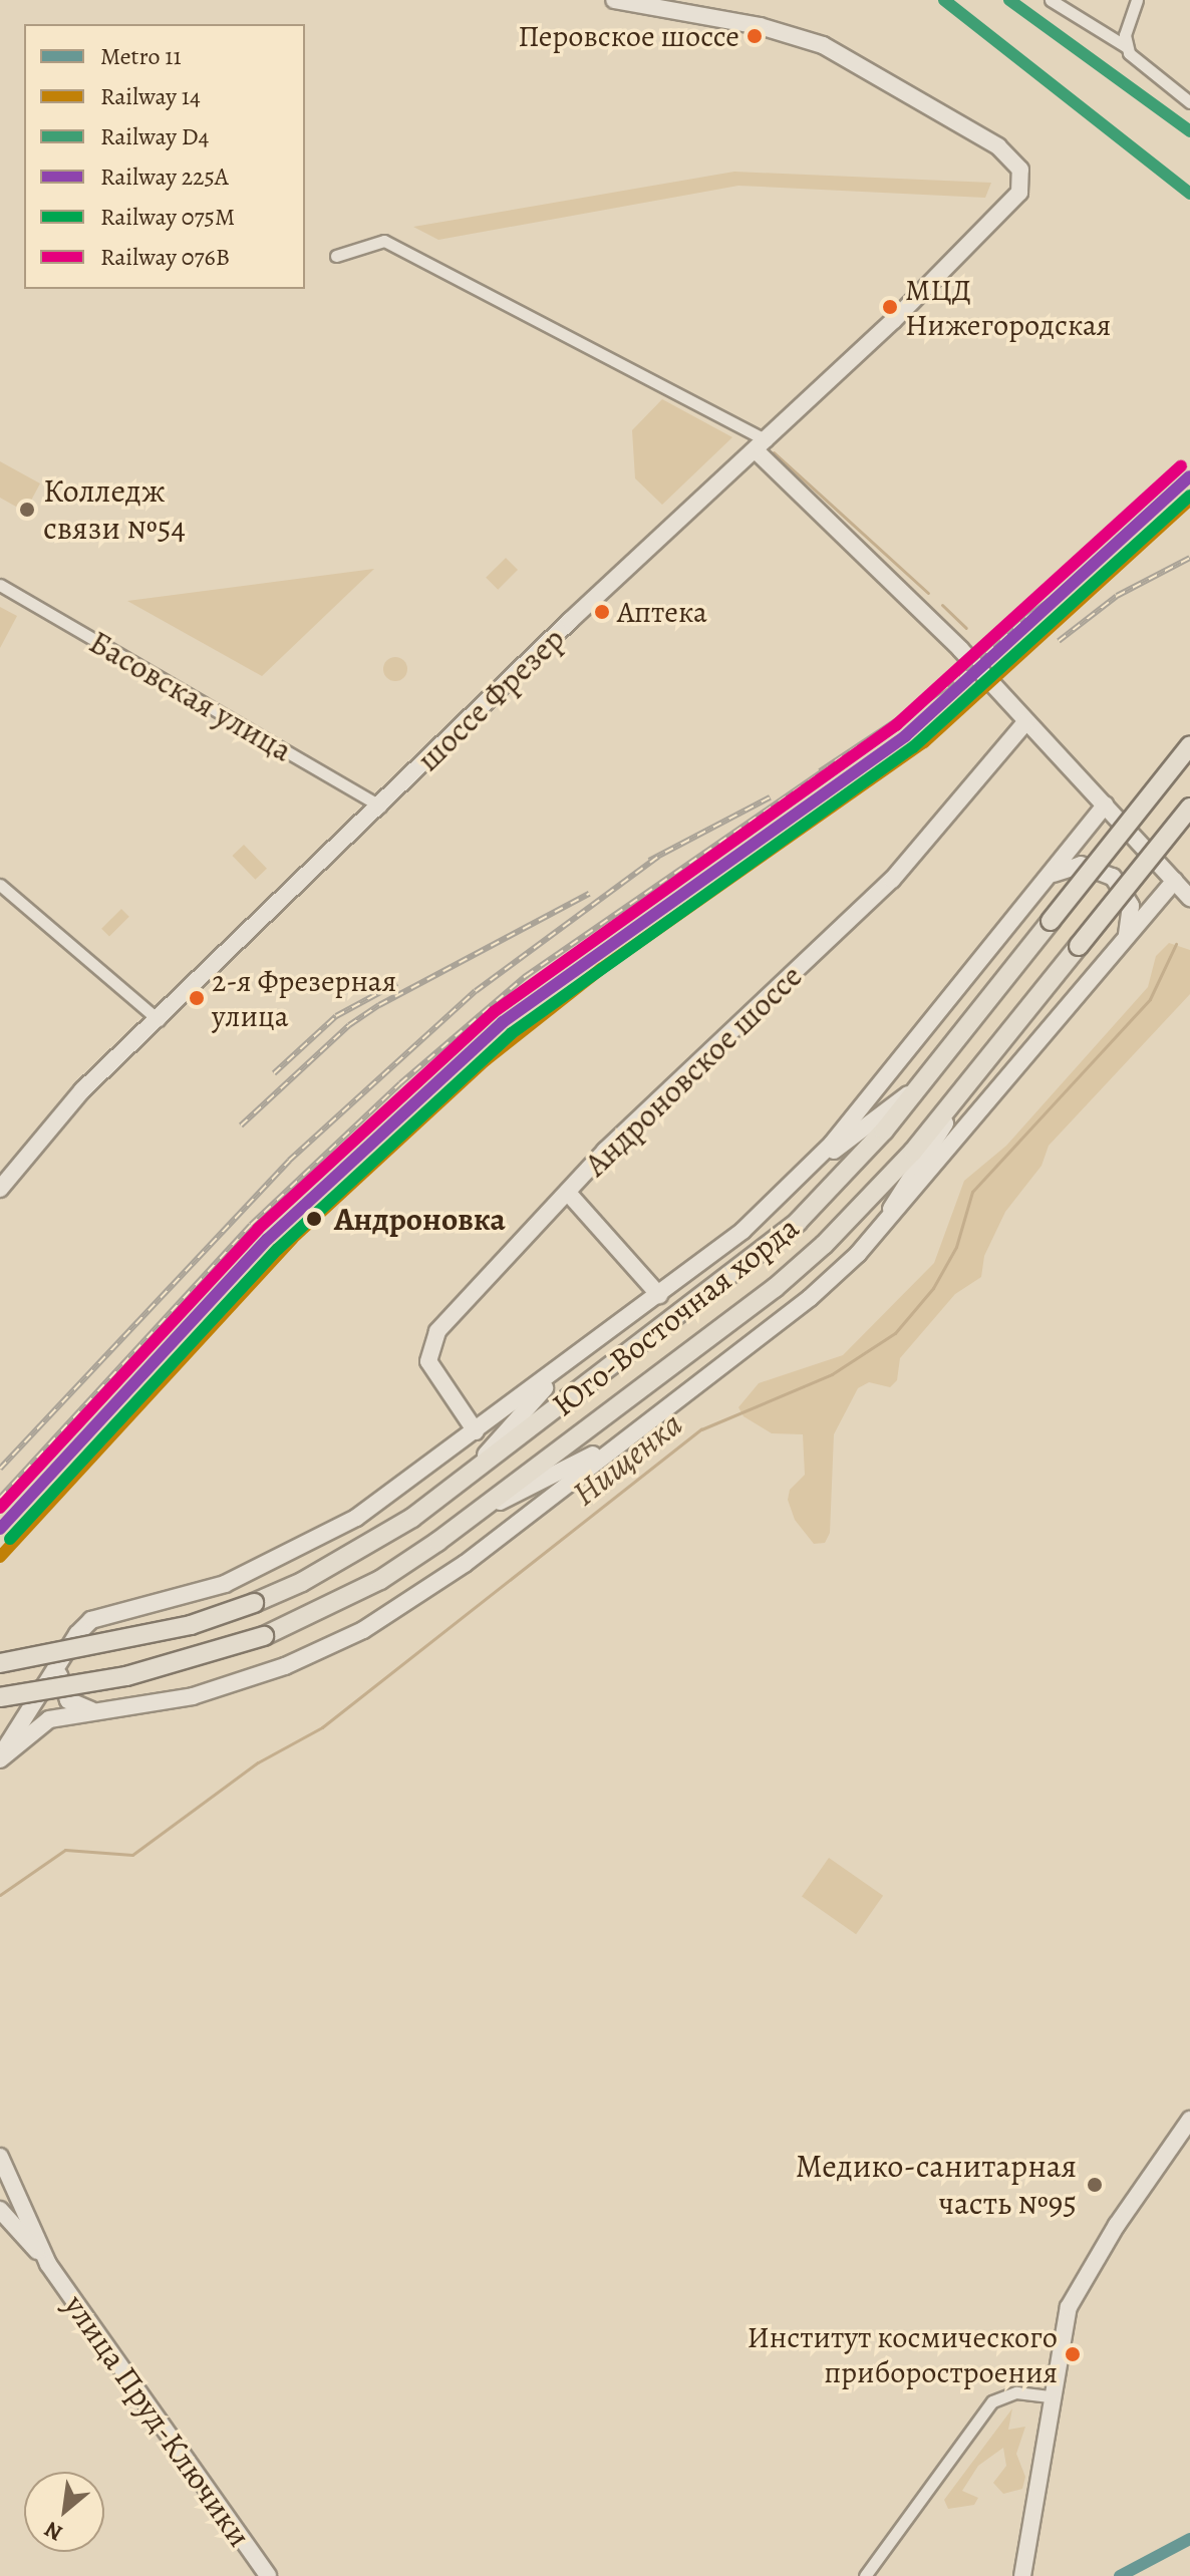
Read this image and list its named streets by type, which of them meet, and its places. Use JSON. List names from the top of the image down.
{
  "streets": {
    "main road": ["Юго-Восточная хорда"],
    "street": [
      "Басовская улица",
      "шоссе Фрезер",
      "Андроновское шоссе",
      "улица Пруд-Ключики"
    ]
  },
  "crossings": [
    ["Басовская улица", "шоссе Фрезер"]
  ],
  "water": ["Нищенка"],
  "places": [
    "Перовское шоссе",
    "МЦД Нижегородская",
    "Колледж связи №54",
    "Аптека",
    "2-я Фрезерная улица",
    "Андроновка",
    "Медико-санитарная часть №95",
    "Институт космического приборостроения"
  ],
  "lines": [
    "rail line D4",
    "rail line 076В",
    "rail line 225А",
    "rail line 075М",
    "rail line 14",
    "metro line 11"
  ],
  "legend": [
    "Metro 11",
    "Railway 14",
    "Railway D4",
    "Railway 225А",
    "Railway 075М",
    "Railway 076В"
  ],
  "north": "bottom left"
}
